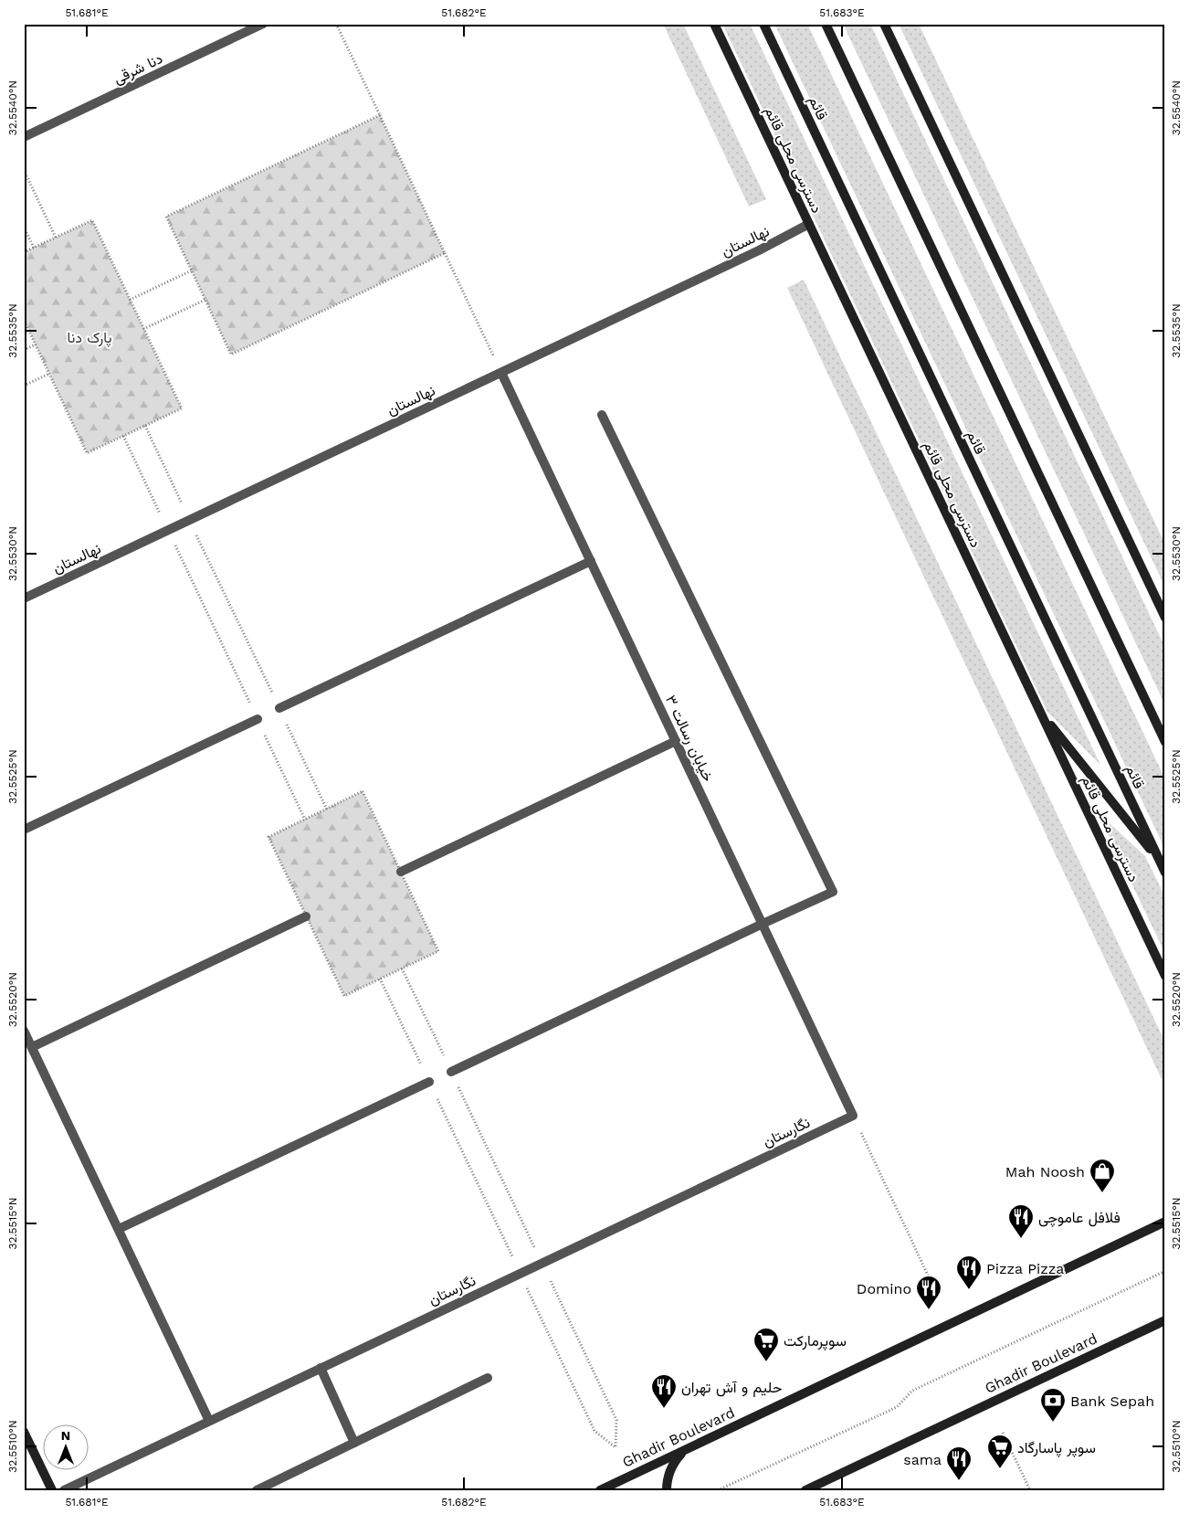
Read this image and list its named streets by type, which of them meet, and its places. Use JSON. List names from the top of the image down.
{
  "streets": {
    "main road": ["قائم", "دسترسی محلی قائم", "Ghadir Boulevard"],
    "street": [
      "دنا شرقی",
      "نهالستان",
      "خیابان رسالت ۳",
      "نگارستان"
    ]
  },
  "crossings": [
    ["دسترسی محلی قائم", "نهالستان"],
    ["نهالستان", "خیابان رسالت ۳"],
    ["خیابان رسالت ۳", "نگارستان"]
  ],
  "parks": ["پارک دنا"],
  "places": {
    "shop": ["Mah Noosh"],
    "restaurant": [
      "فلافل عاموچی",
      "Pizza Pizza",
      "Domino",
      "حلیم و آش تهران",
      "sama"
    ],
    "supermarket": ["سوپرمارکت", "سوپر پاسارگاد"],
    "bank": ["Bank Sepah"]
  },
  "north": "top",
  "coordinates": [
    "51.681°E",
    "51.682°E",
    "51.683°E",
    "32.5540°N",
    "32.5535°N",
    "32.5530°N",
    "32.5525°N",
    "32.5520°N",
    "32.5515°N",
    "32.5510°N"
  ]
}
